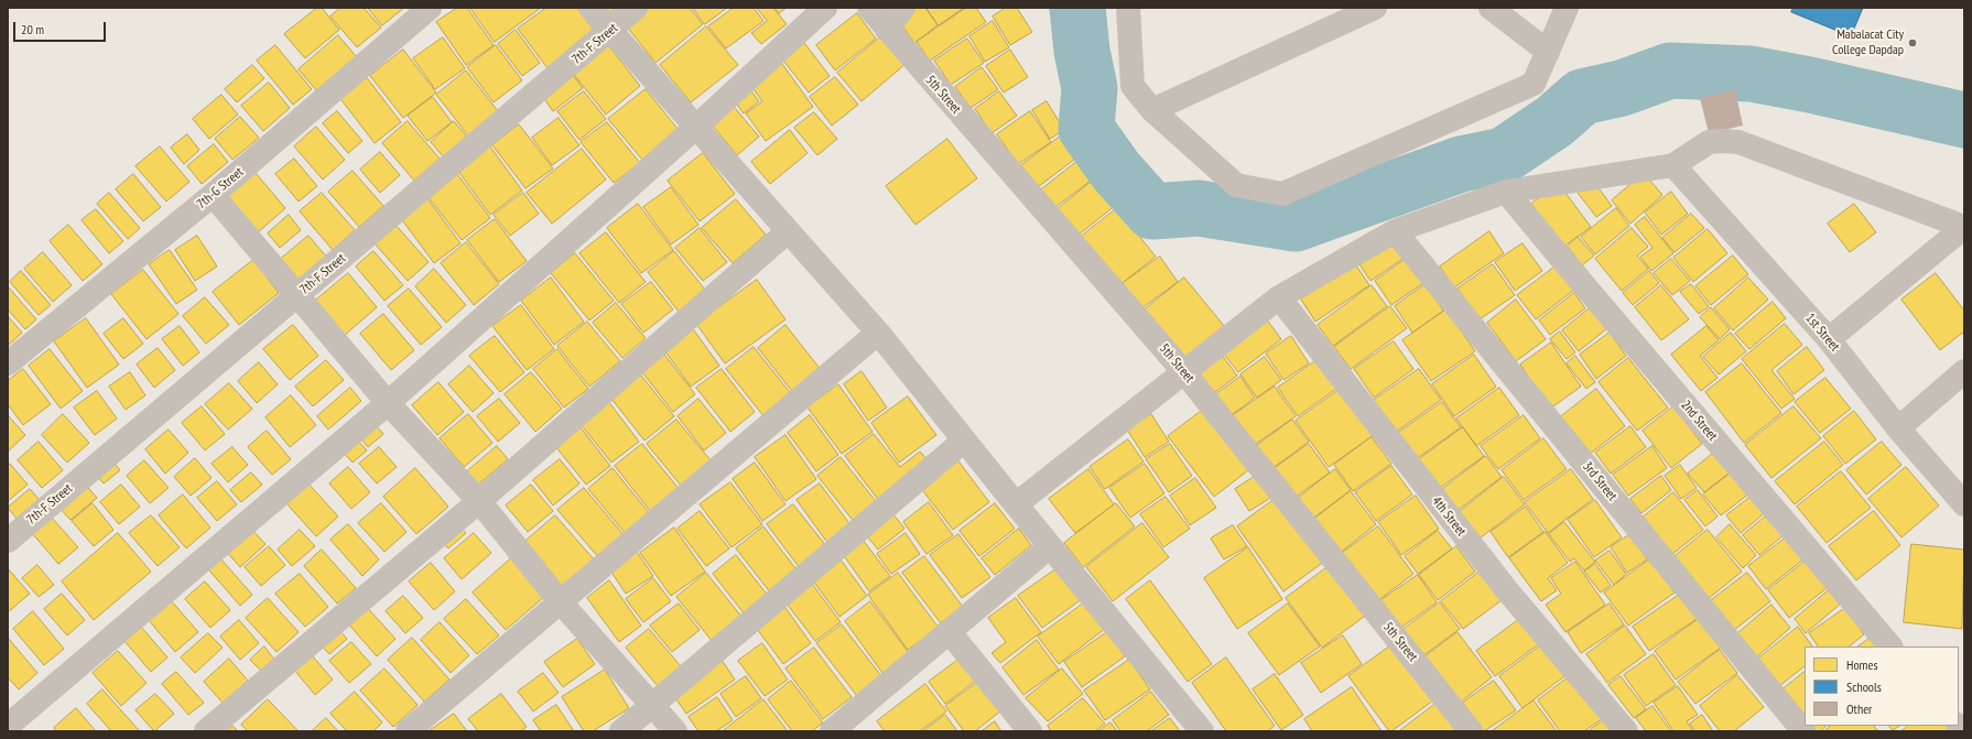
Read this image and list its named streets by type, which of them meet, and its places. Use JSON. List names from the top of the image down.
{
  "streets": {
    "street": [
      "7th-F Street",
      "5th Street",
      "7th-G Street",
      "1st Street",
      "2nd Street",
      "3rd Street",
      "4th Street"
    ]
  },
  "places": ["Mabalacat City College Dapdap"],
  "legend": ["Homes", "Schools", "Other"],
  "scale_bar": "20 m"
}
